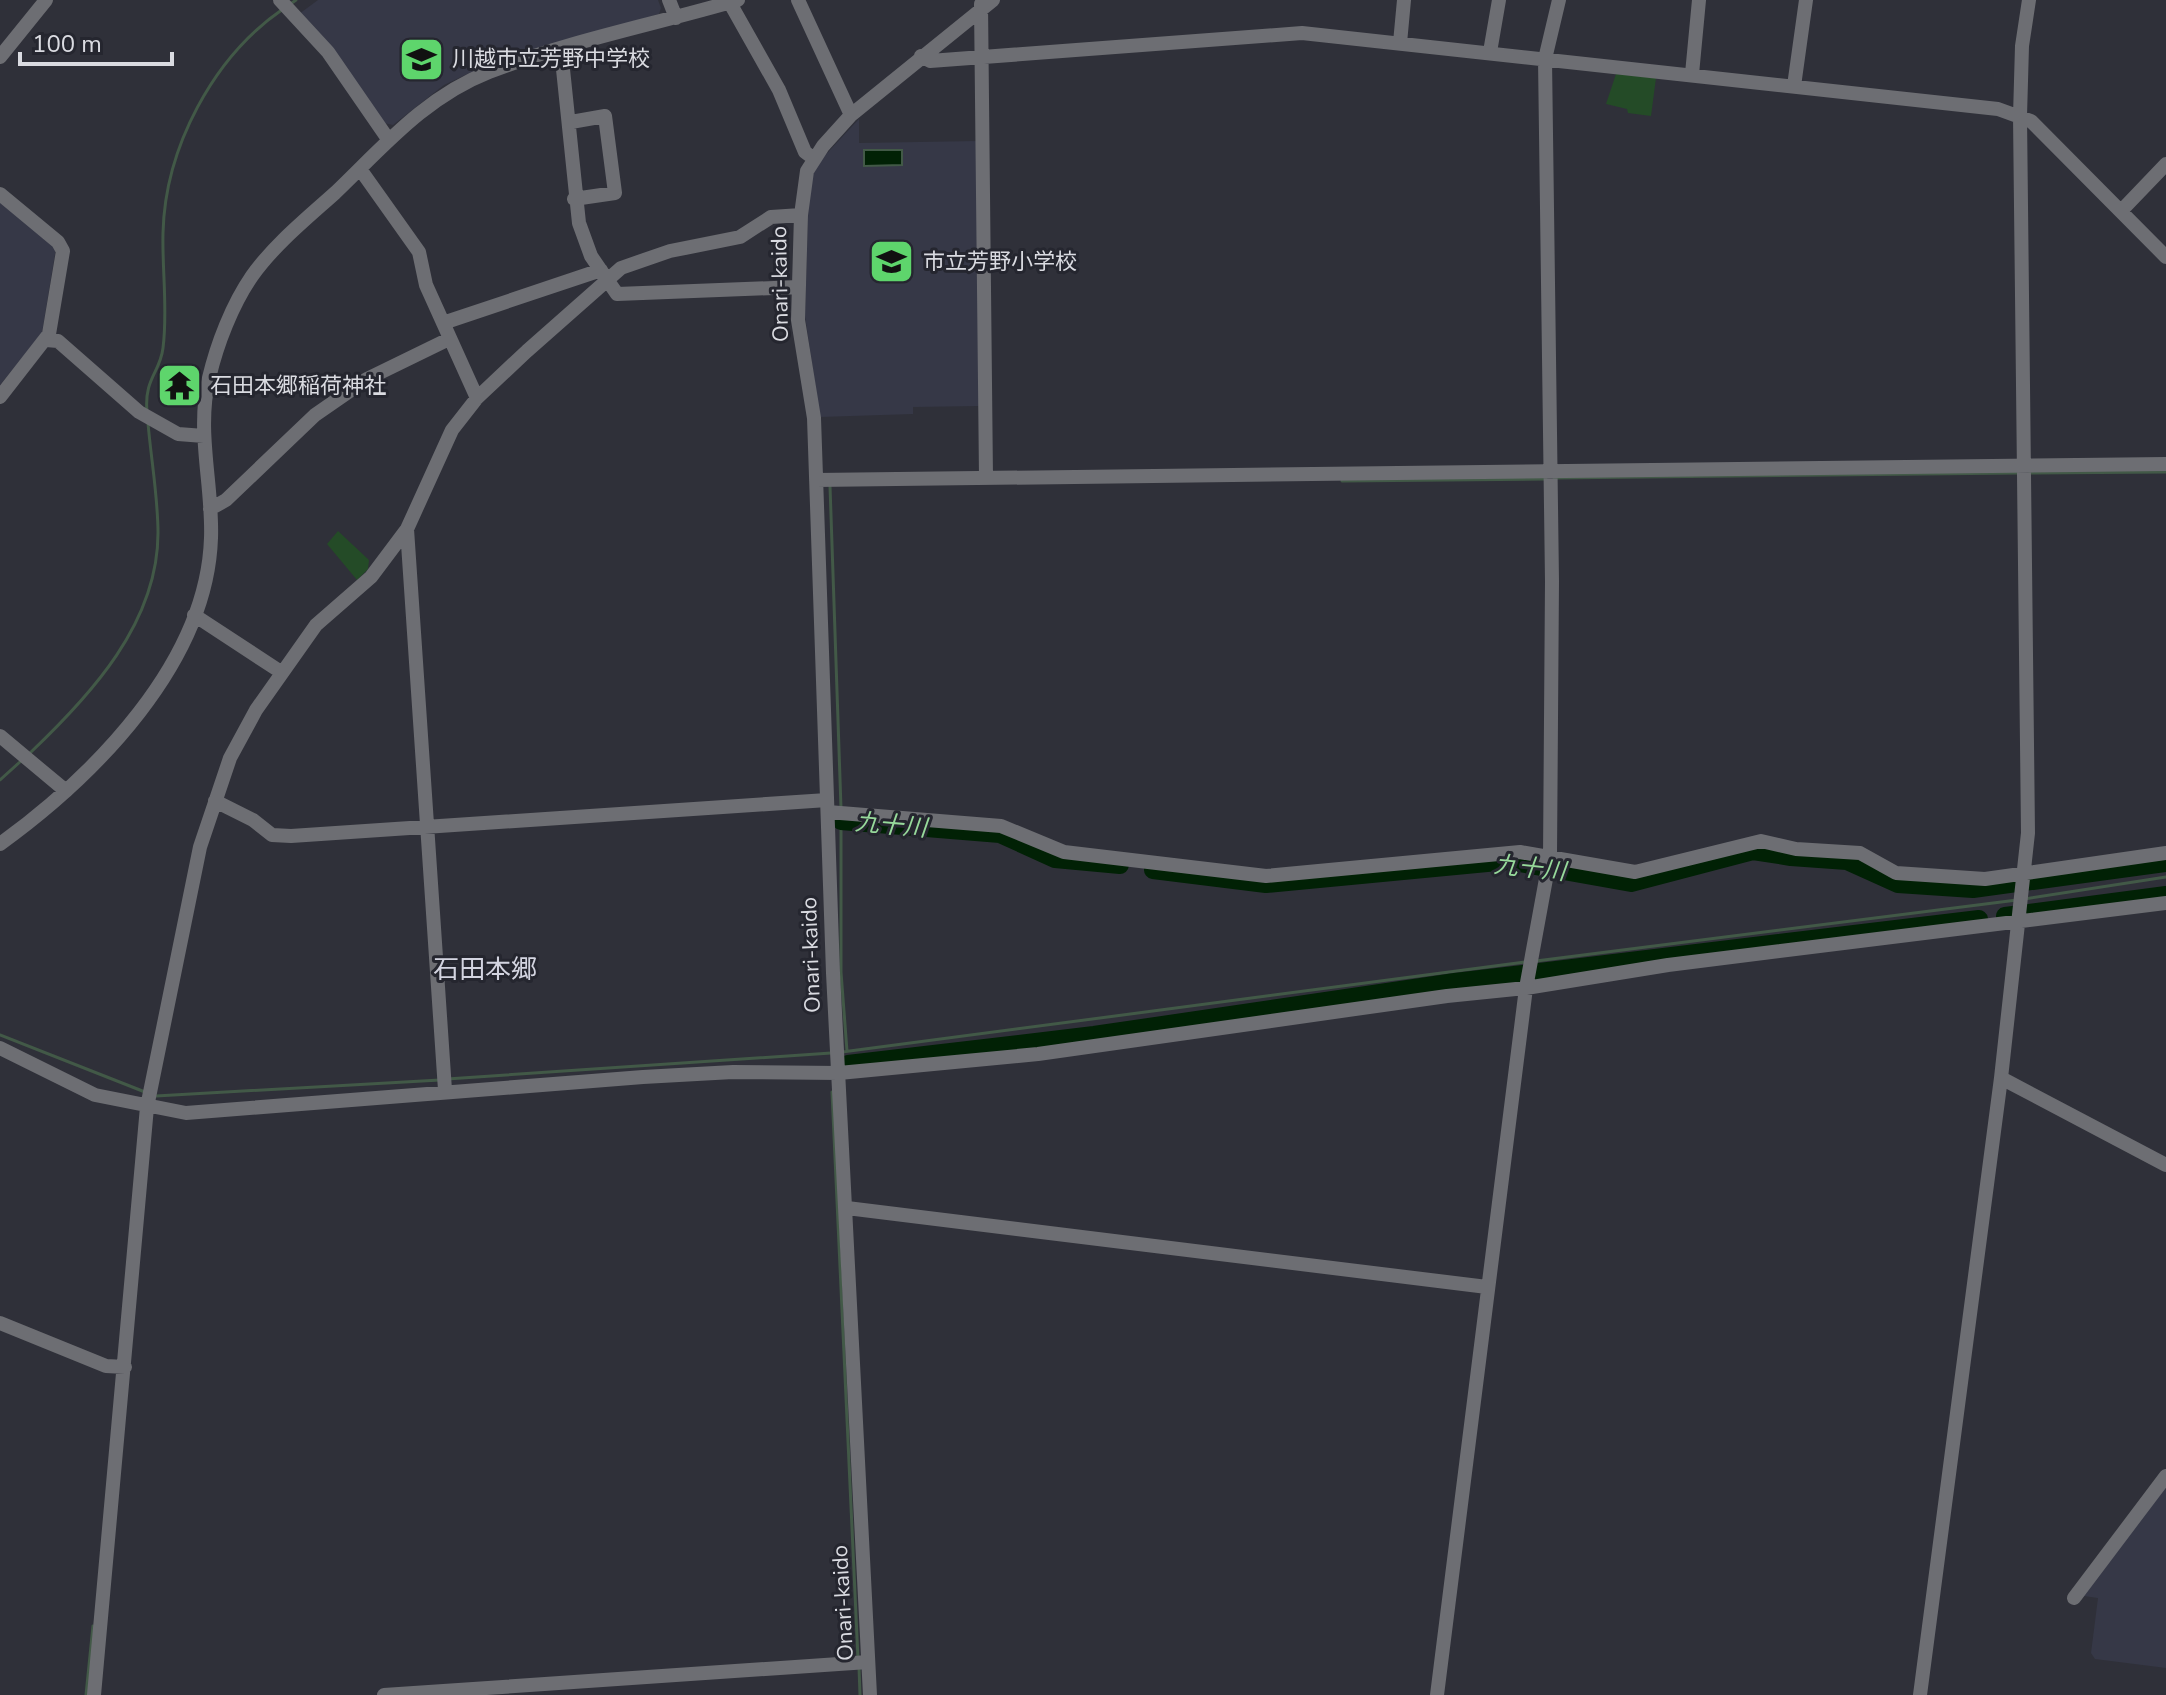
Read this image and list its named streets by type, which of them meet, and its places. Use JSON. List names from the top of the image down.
{
  "streets": {
    "street": ["Onari-kaido"]
  },
  "districts": ["石田本郷"],
  "water": ["九十川"],
  "places": {
    "school or university": ["川越市立芳野中学校", "市立芳野小学校"],
    "temple": ["石田本郷稲荷神社"]
  },
  "scale_bar": "100 m"
}
